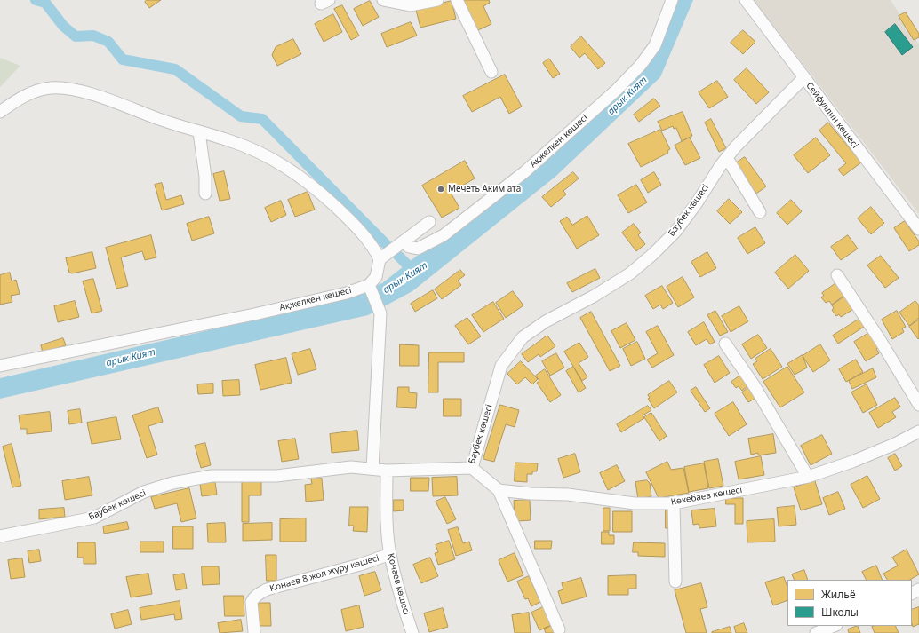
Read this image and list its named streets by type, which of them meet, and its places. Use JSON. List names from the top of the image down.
{
  "streets": {
    "street": [
      "Сейфуллин көшесі",
      "Ақжелкен көшесі",
      "Баубек көшесі",
      "Көкебаев көшесі",
      "Қонаев 8 жол жүру көшесі",
      "Қонаев көшесі"
    ]
  },
  "crossings": [
    ["Сейфуллин көшесі", "Баубек көшесі"],
    ["Баубек көшесі", "Қонаев көшесі"],
    ["Қонаев 8 жол жүру көшесі", "Қонаев көшесі"]
  ],
  "water": ["арык Кият"],
  "places": ["Мечеть Аким ата"],
  "legend": ["Жильё", "Школы"]
}
